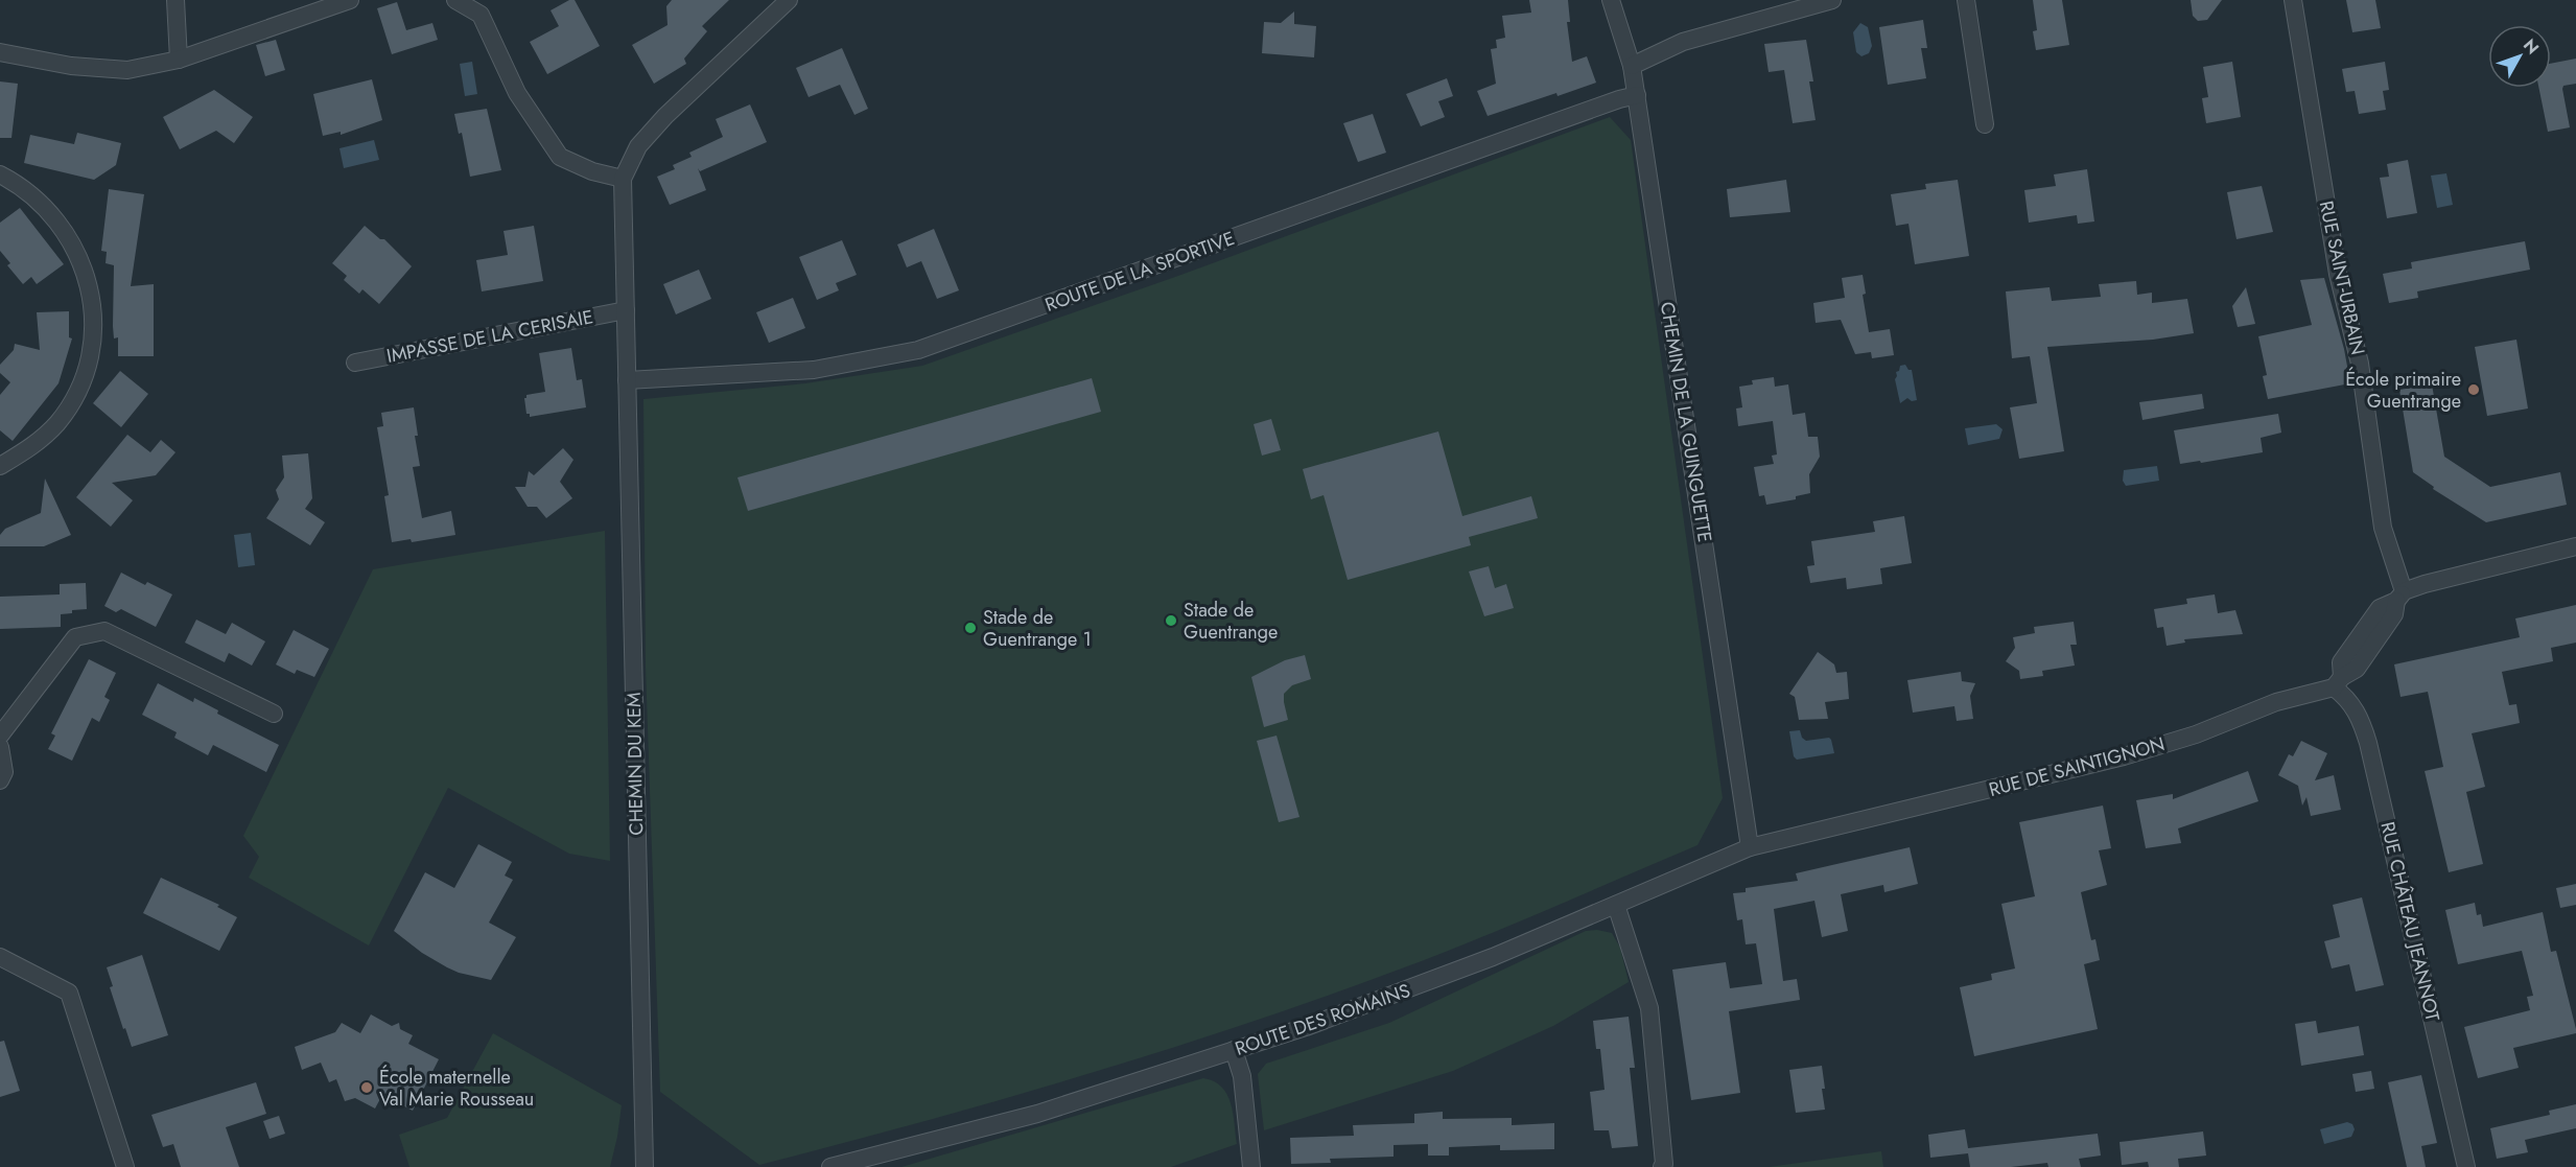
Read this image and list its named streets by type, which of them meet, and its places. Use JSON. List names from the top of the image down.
{
  "streets": {
    "street": [
      "ROUTE DE LA SPORTIVE",
      "RUE SAINT-URBAIN",
      "IMPASSE DE LA CERISAIE",
      "CHEMIN DE LA GUINGUETTE",
      "CHEMIN DU KEM",
      "RUE DE SAINTIGNON",
      "RUE CHÂTEAU JEANNOT",
      "ROUTE DES ROMAINS"
    ]
  },
  "crossings": [
    ["ROUTE DE LA SPORTIVE", "CHEMIN DE LA GUINGUETTE"],
    ["ROUTE DE LA SPORTIVE", "CHEMIN DU KEM"],
    ["RUE SAINT-URBAIN", "RUE DE SAINTIGNON"],
    ["IMPASSE DE LA CERISAIE", "CHEMIN DU KEM"],
    ["CHEMIN DE LA GUINGUETTE", "ROUTE DES ROMAINS"],
    ["RUE DE SAINTIGNON", "RUE CHÂTEAU JEANNOT"],
    ["RUE DE SAINTIGNON", "ROUTE DES ROMAINS"]
  ],
  "places": [
    "École primaire Guentrange",
    "Stade de Guentrange",
    "Stade de Guentrange 1",
    "École maternelle Val Marie Rousseau"
  ],
  "north": "top right"
}
